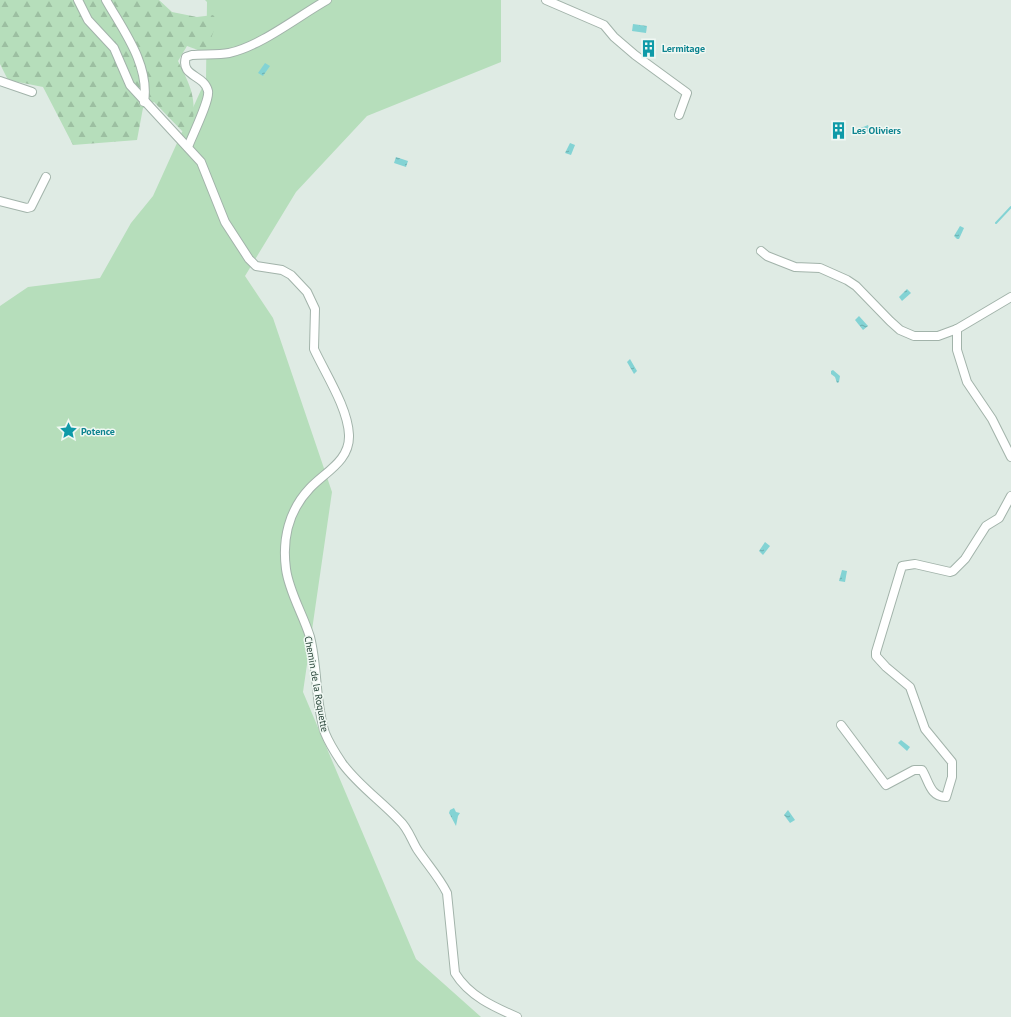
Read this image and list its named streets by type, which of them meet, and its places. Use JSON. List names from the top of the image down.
{
  "streets": {
    "street": ["Chemin de la Roquette"]
  },
  "places": {
    "building": ["Lermitage", "Les Oliviers"],
    "place": ["Potence"]
  }
}
